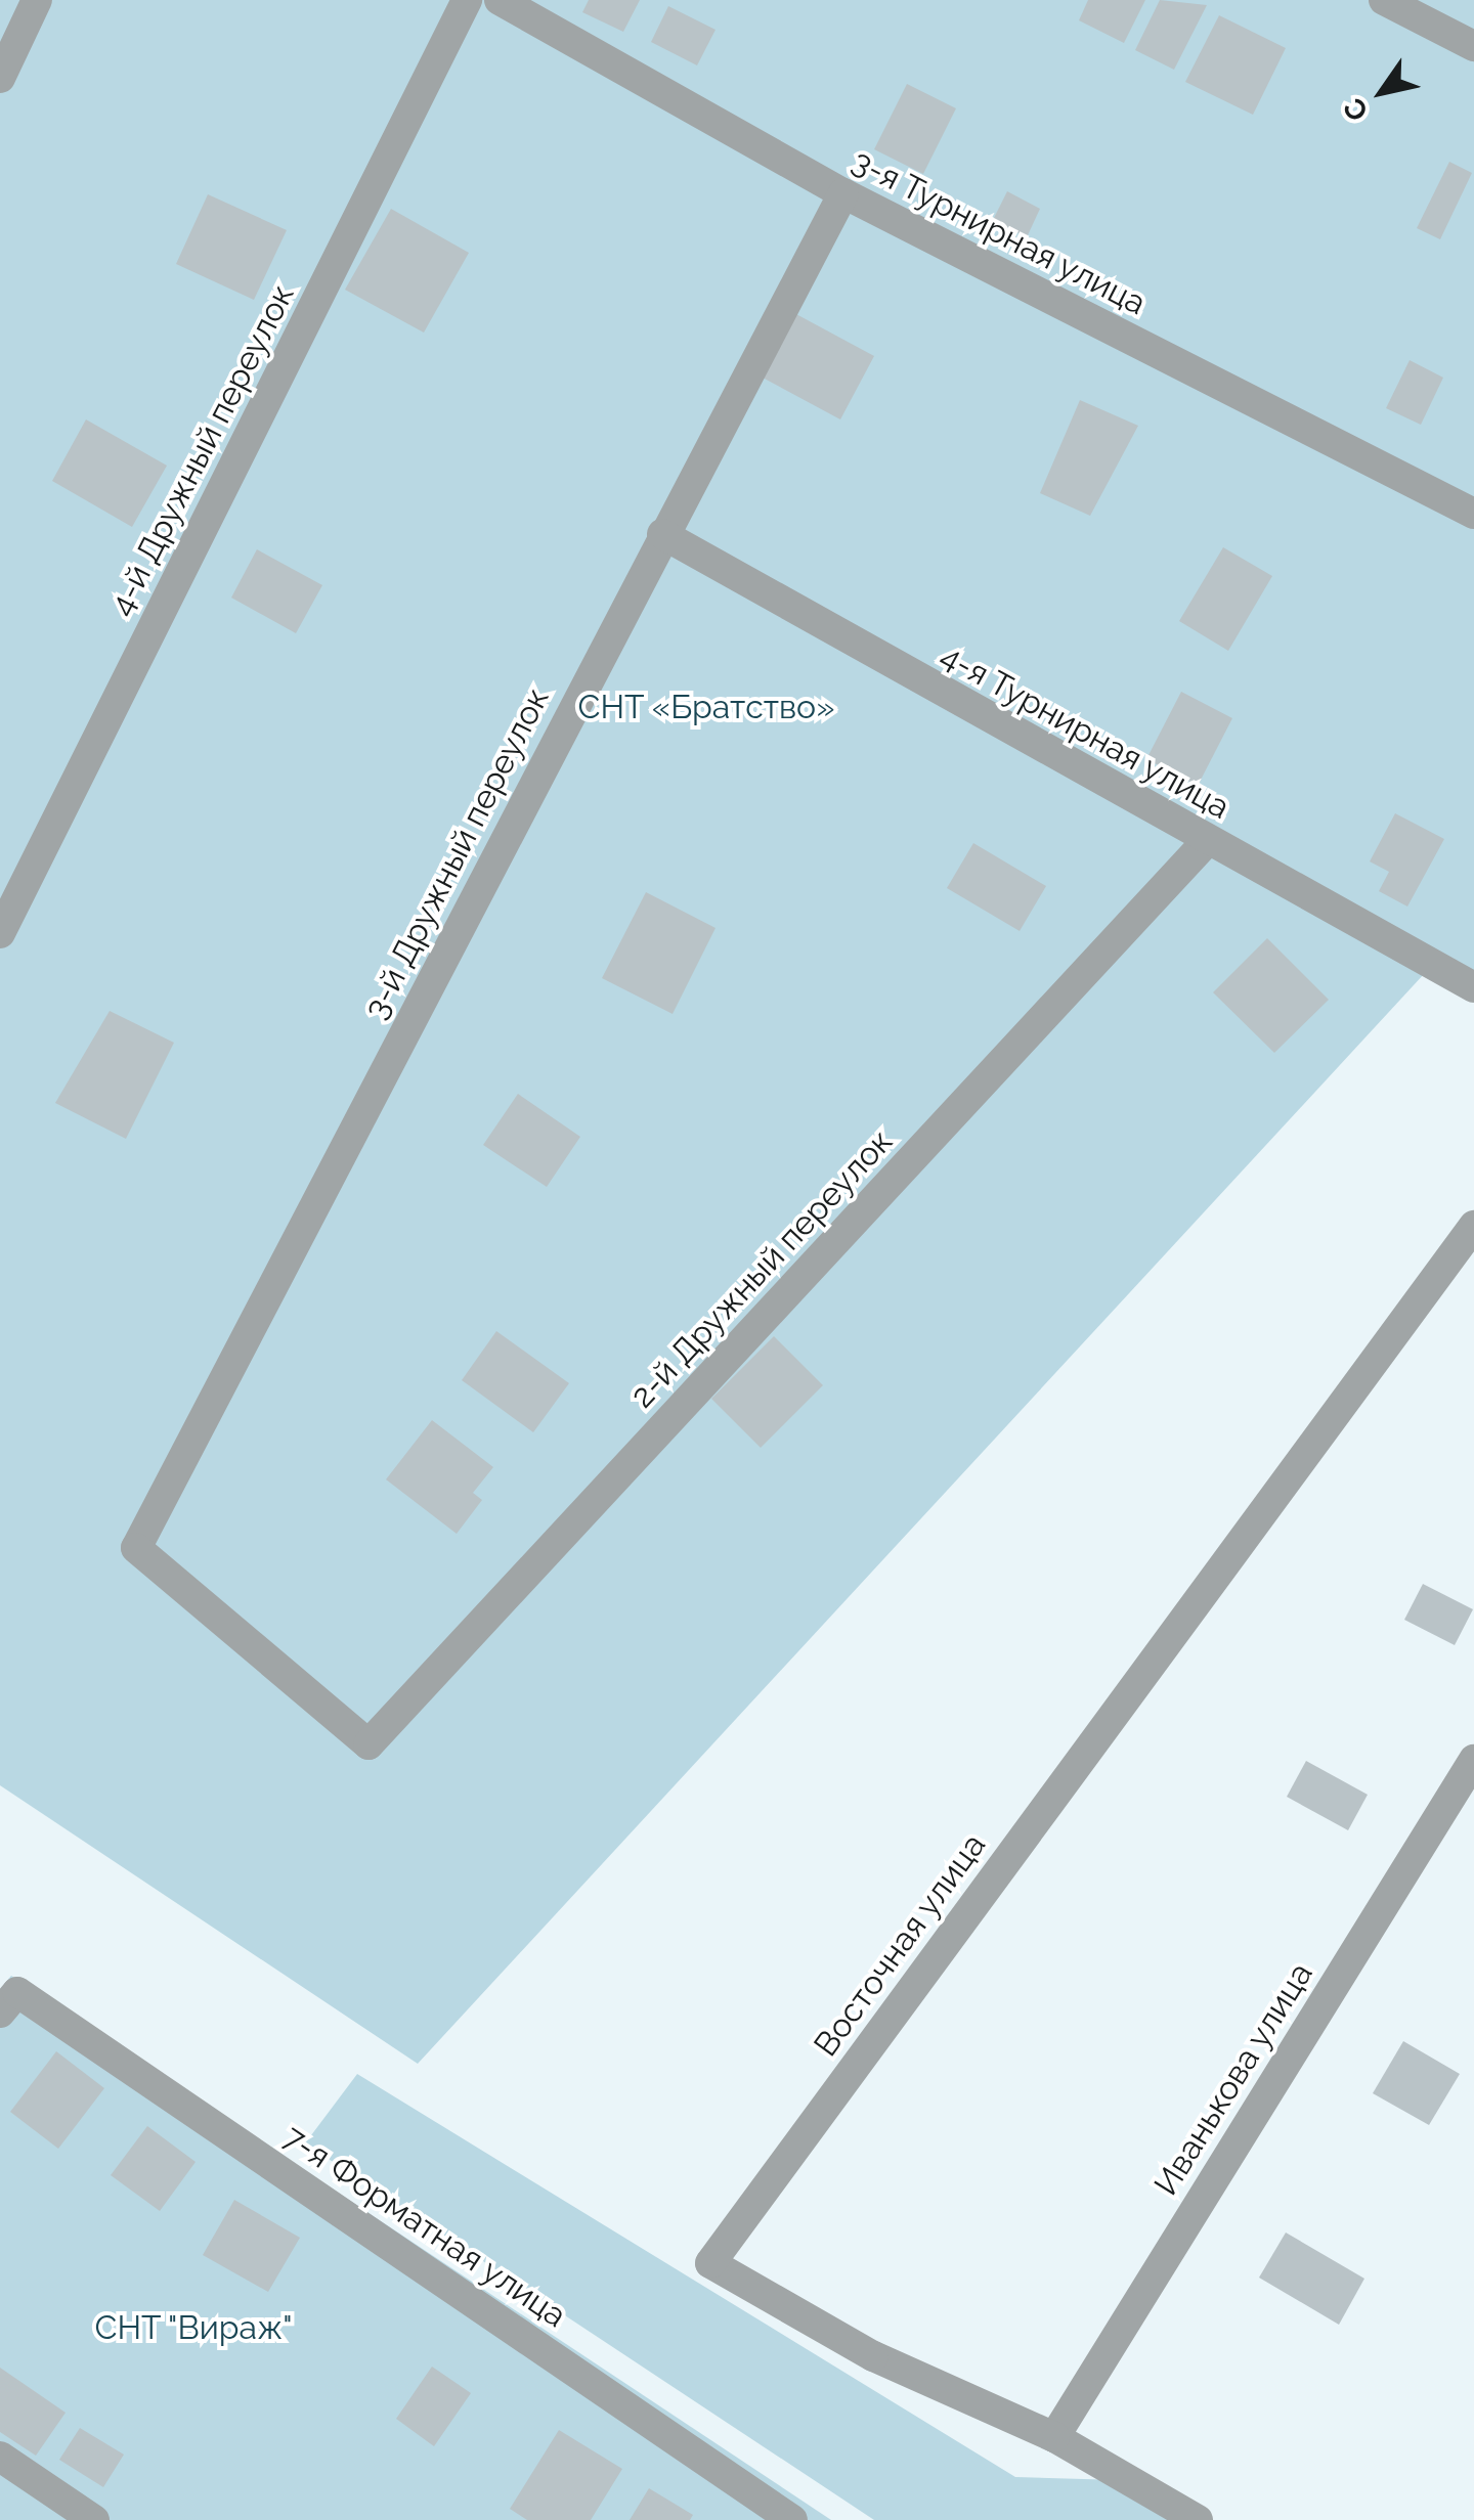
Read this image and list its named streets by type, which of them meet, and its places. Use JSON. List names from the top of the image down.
{
  "streets": {
    "street": [
      "3-я Турнирная улица",
      "4-й Дружный переулок",
      "4-я Турнирная улица",
      "3-й Дружный переулок",
      "2-й Дружный переулок",
      "Восточная улица",
      "Иванькова улица",
      "7-я Форматная улица"
    ]
  },
  "crossings": [
    ["3-я Турнирная улица", "3-й Дружный переулок"],
    ["4-я Турнирная улица", "3-й Дружный переулок"],
    ["4-я Турнирная улица", "2-й Дружный переулок"],
    ["3-й Дружный переулок", "2-й Дружный переулок"],
    ["Восточная улица", "Иванькова улица"]
  ],
  "parks": ["СНТ «Братство»", "СНТ \"Вираж\""],
  "north": "bottom left"
}
